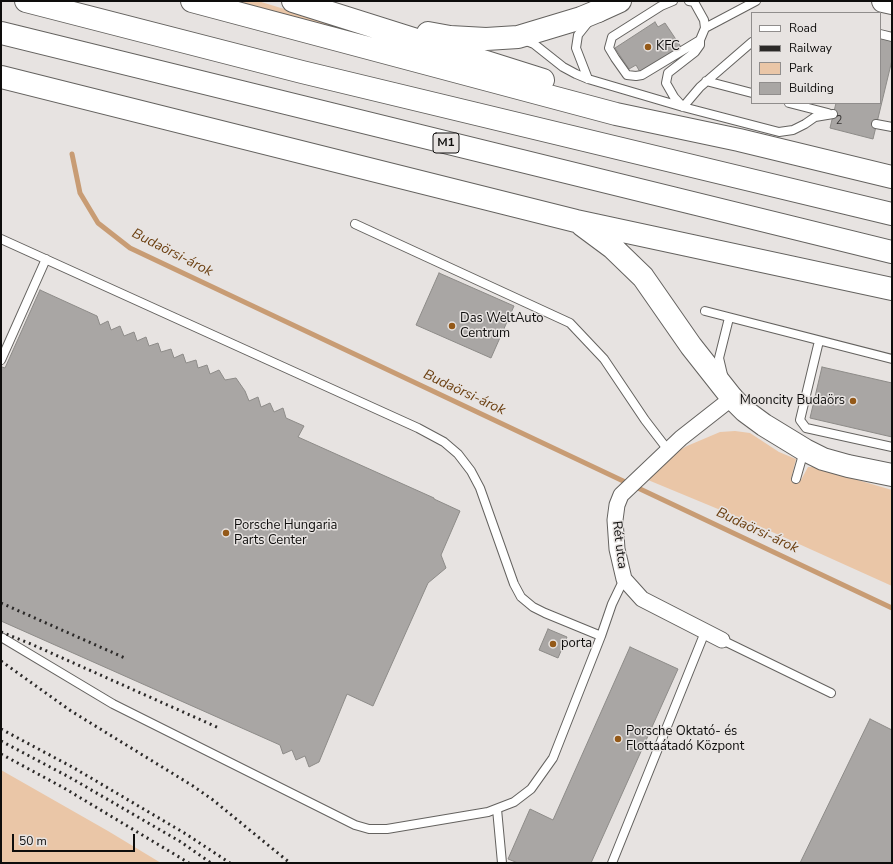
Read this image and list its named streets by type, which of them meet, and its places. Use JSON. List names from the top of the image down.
{
  "streets": {
    "main road": ["M1"],
    "street": ["Rét utca"]
  },
  "water": ["Budaörsi-árok"],
  "places": [
    "KFC",
    "Das WeltAuto Centrum",
    "Mooncity Budaörs",
    "Porsche Hungaria Parts Center",
    "porta",
    "Porsche Oktató- és Flottaátadó Központ"
  ],
  "house_numbers": ["2"],
  "legend": [
    "Road",
    "Railway",
    "Park",
    "Building"
  ],
  "scale_bar": "50 m"
}
